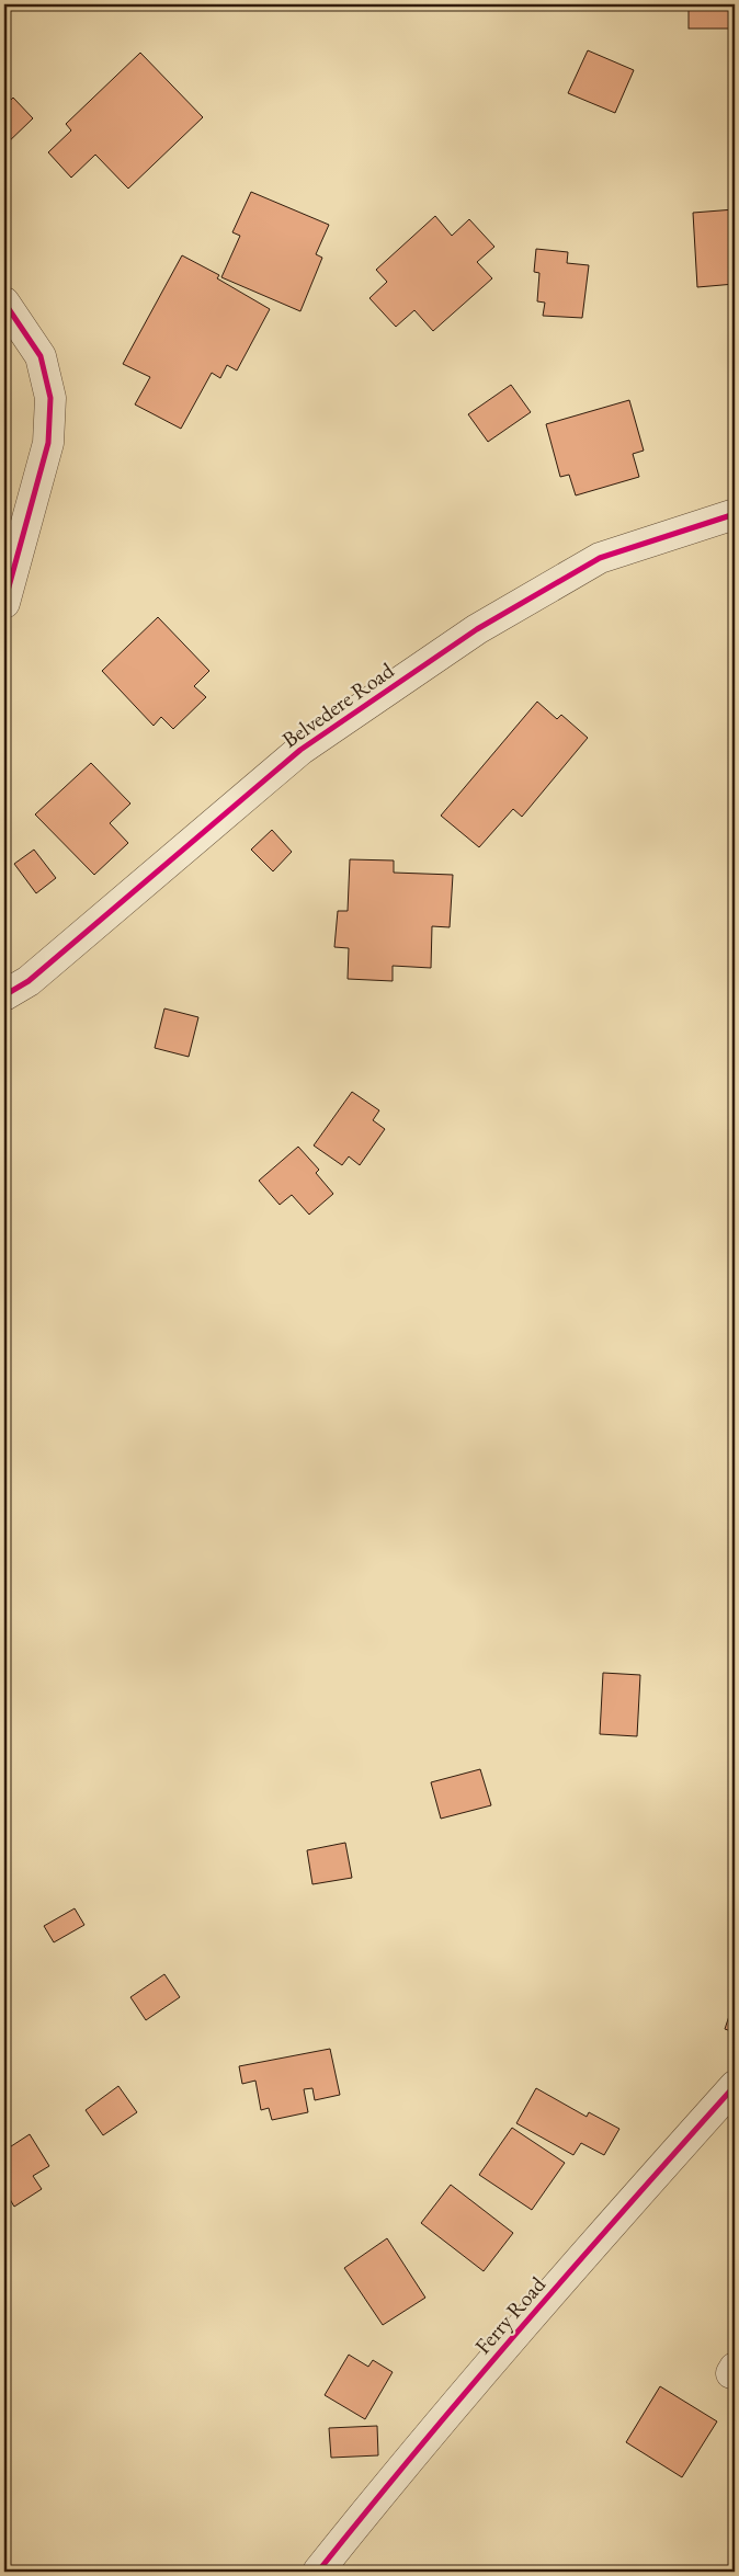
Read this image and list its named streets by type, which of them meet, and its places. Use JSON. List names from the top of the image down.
{
  "streets": {
    "street": ["Belvedere Road", "Ferry Road"]
  }
}
